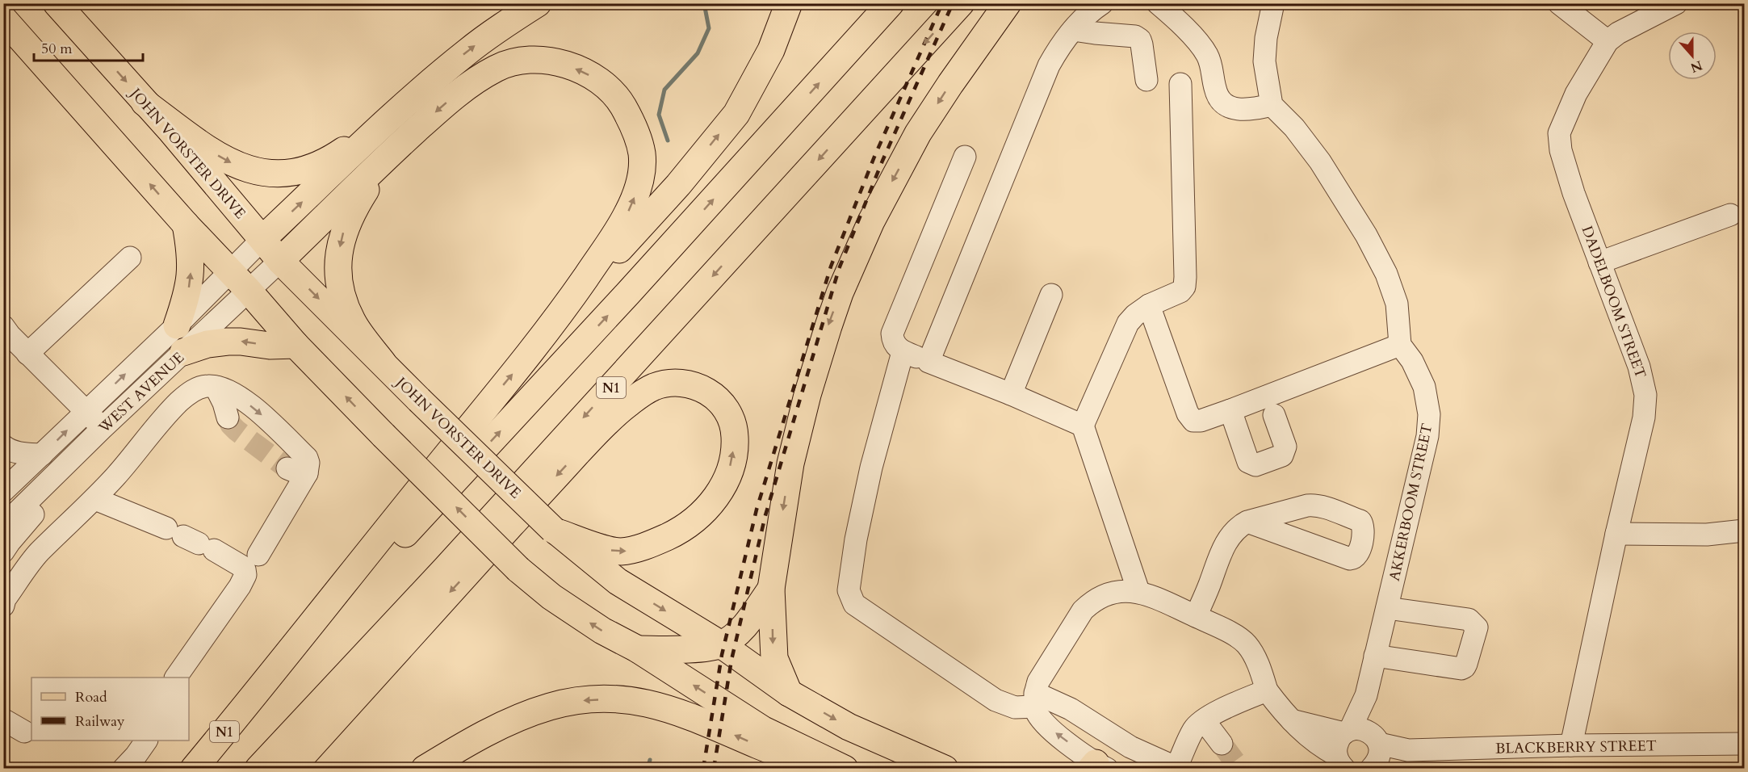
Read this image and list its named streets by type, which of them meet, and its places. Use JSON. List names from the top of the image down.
{
  "streets": {
    "main road": ["JOHN VORSTER DRIVE", "N1"],
    "street": [
      "DADELBOOM STREET",
      "WEST AVENUE",
      "AKKERBOOM STREET",
      "BLACKBERRY STREET"
    ]
  },
  "crossings": [
    ["JOHN VORSTER DRIVE", "WEST AVENUE"],
    ["DADELBOOM STREET", "BLACKBERRY STREET"],
    ["AKKERBOOM STREET", "BLACKBERRY STREET"]
  ],
  "legend": ["Road", "Railway"],
  "scale_bar": "50 m",
  "north": "bottom"
}
